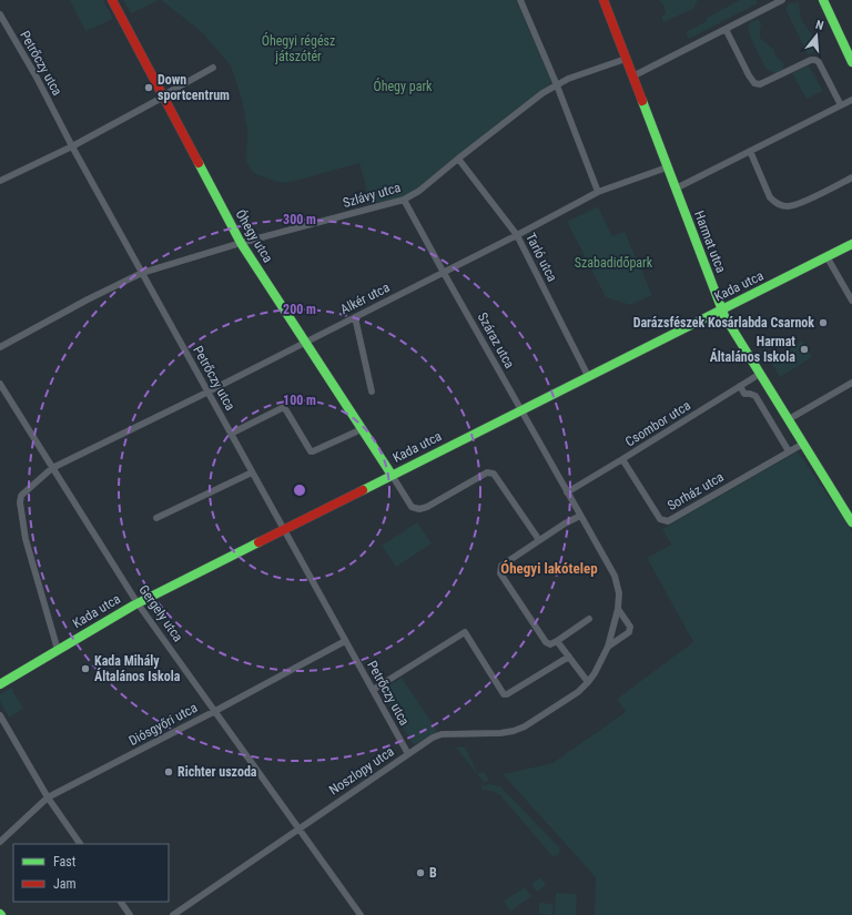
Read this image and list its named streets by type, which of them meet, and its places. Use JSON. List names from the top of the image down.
{
  "streets": {
    "street": [
      "Petrőczy utca",
      "Szlávy utca",
      "Óhegy utca",
      "Harmat utca",
      "Tarló utca",
      "Kada utca",
      "Alkér utca",
      "Száraz utca",
      "Csombor utca",
      "Sorház utca",
      "Gergely utca",
      "Diósgyőri utca",
      "Noszlopy utca"
    ]
  },
  "crossings": [
    ["Petrőczy utca", "Szlávy utca"],
    ["Petrőczy utca", "Kada utca"],
    ["Petrőczy utca", "Alkér utca"],
    ["Petrőczy utca", "Diósgyőri utca"],
    ["Petrőczy utca", "Noszlopy utca"],
    ["Szlávy utca", "Óhegy utca"],
    ["Szlávy utca", "Harmat utca"],
    ["Szlávy utca", "Tarló utca"],
    ["Szlávy utca", "Száraz utca"],
    ["Óhegy utca", "Kada utca"],
    ["Óhegy utca", "Alkér utca"],
    ["Harmat utca", "Kada utca"],
    ["Harmat utca", "Alkér utca"],
    ["Harmat utca", "Csombor utca"],
    ["Harmat utca", "Sorház utca"],
    ["Tarló utca", "Kada utca"],
    ["Tarló utca", "Alkér utca"],
    ["Kada utca", "Alkér utca"],
    ["Kada utca", "Száraz utca"],
    ["Kada utca", "Gergely utca"],
    ["Alkér utca", "Száraz utca"],
    ["Alkér utca", "Gergely utca"],
    ["Száraz utca", "Csombor utca"],
    ["Száraz utca", "Noszlopy utca"],
    ["Csombor utca", "Sorház utca"],
    ["Csombor utca", "Noszlopy utca"],
    ["Gergely utca", "Diósgyőri utca"],
    ["Gergely utca", "Noszlopy utca"]
  ],
  "districts": ["Óhegyi lakótelep"],
  "parks": ["Óhegyi régész játszótér", "Óhegy park", "Szabadidőpark"],
  "places": [
    "Down sportcentrum",
    "Darázsfészek Kosárlabda Csarnok",
    "Harmat Általános Iskola",
    "Kada Mihály Általános Iskola",
    "Richter uszoda",
    "B"
  ],
  "legend": ["Fast", "Jam"],
  "north": "top",
  "rings": ["300 m", "200 m", "100 m"]
}
